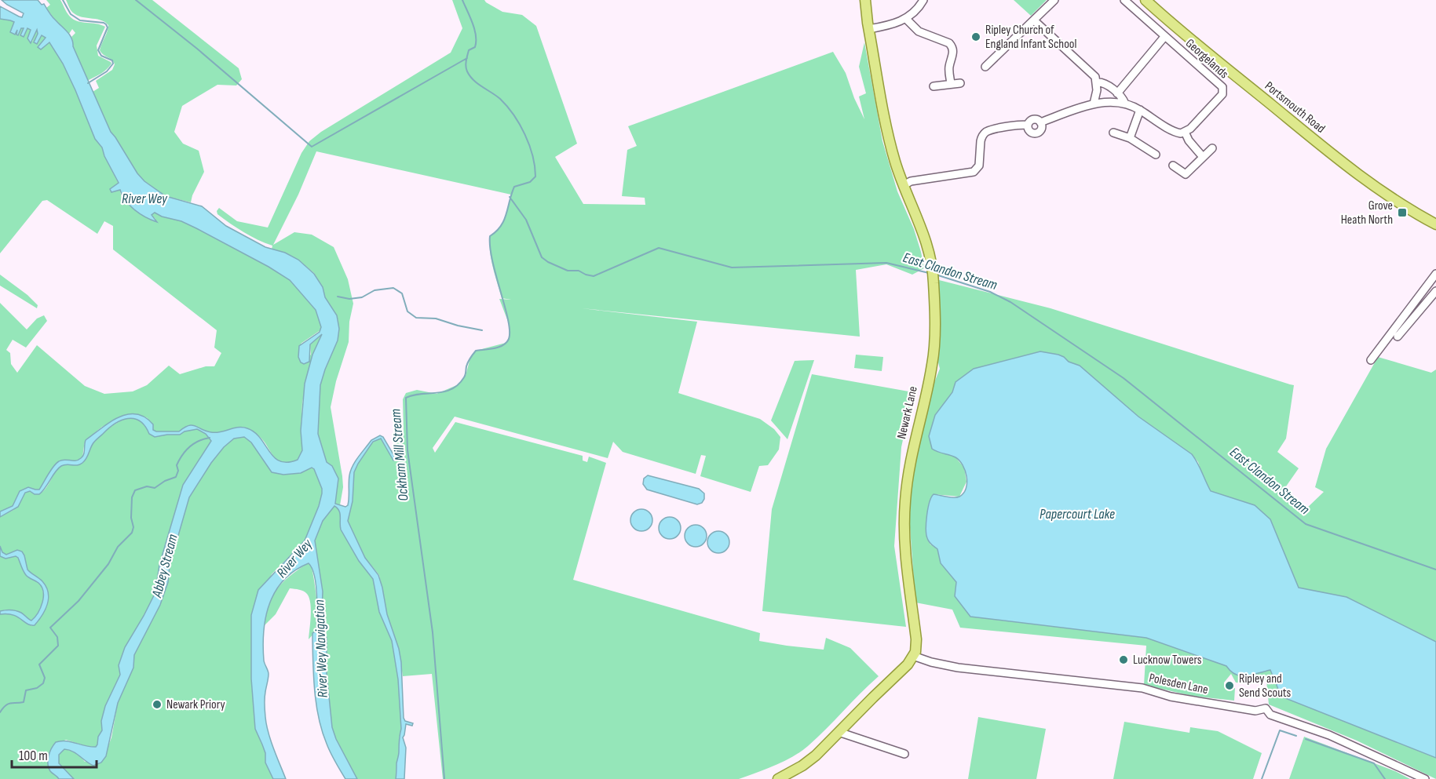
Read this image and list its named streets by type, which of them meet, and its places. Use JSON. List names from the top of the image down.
{
  "streets": {
    "main road": ["Portsmouth Road", "Newark Lane"],
    "street": ["Georgelands", "Polesden Lane"]
  },
  "crossings": [
    ["Newark Lane", "Polesden Lane"]
  ],
  "water": [
    "River Wey",
    "East Clandon Stream",
    "Ockham Mill Stream",
    "Papercourt Lake",
    "Abbey Stream",
    "River Wey Navigation"
  ],
  "places": {
    "other": [
      "Ripley Church of England Infant School",
      "Lucknow Towers",
      "Ripley and Send Scouts",
      "Newark Priory"
    ],
    "transit": ["Grove Heath North"]
  },
  "scale_bar": "100 m"
}
